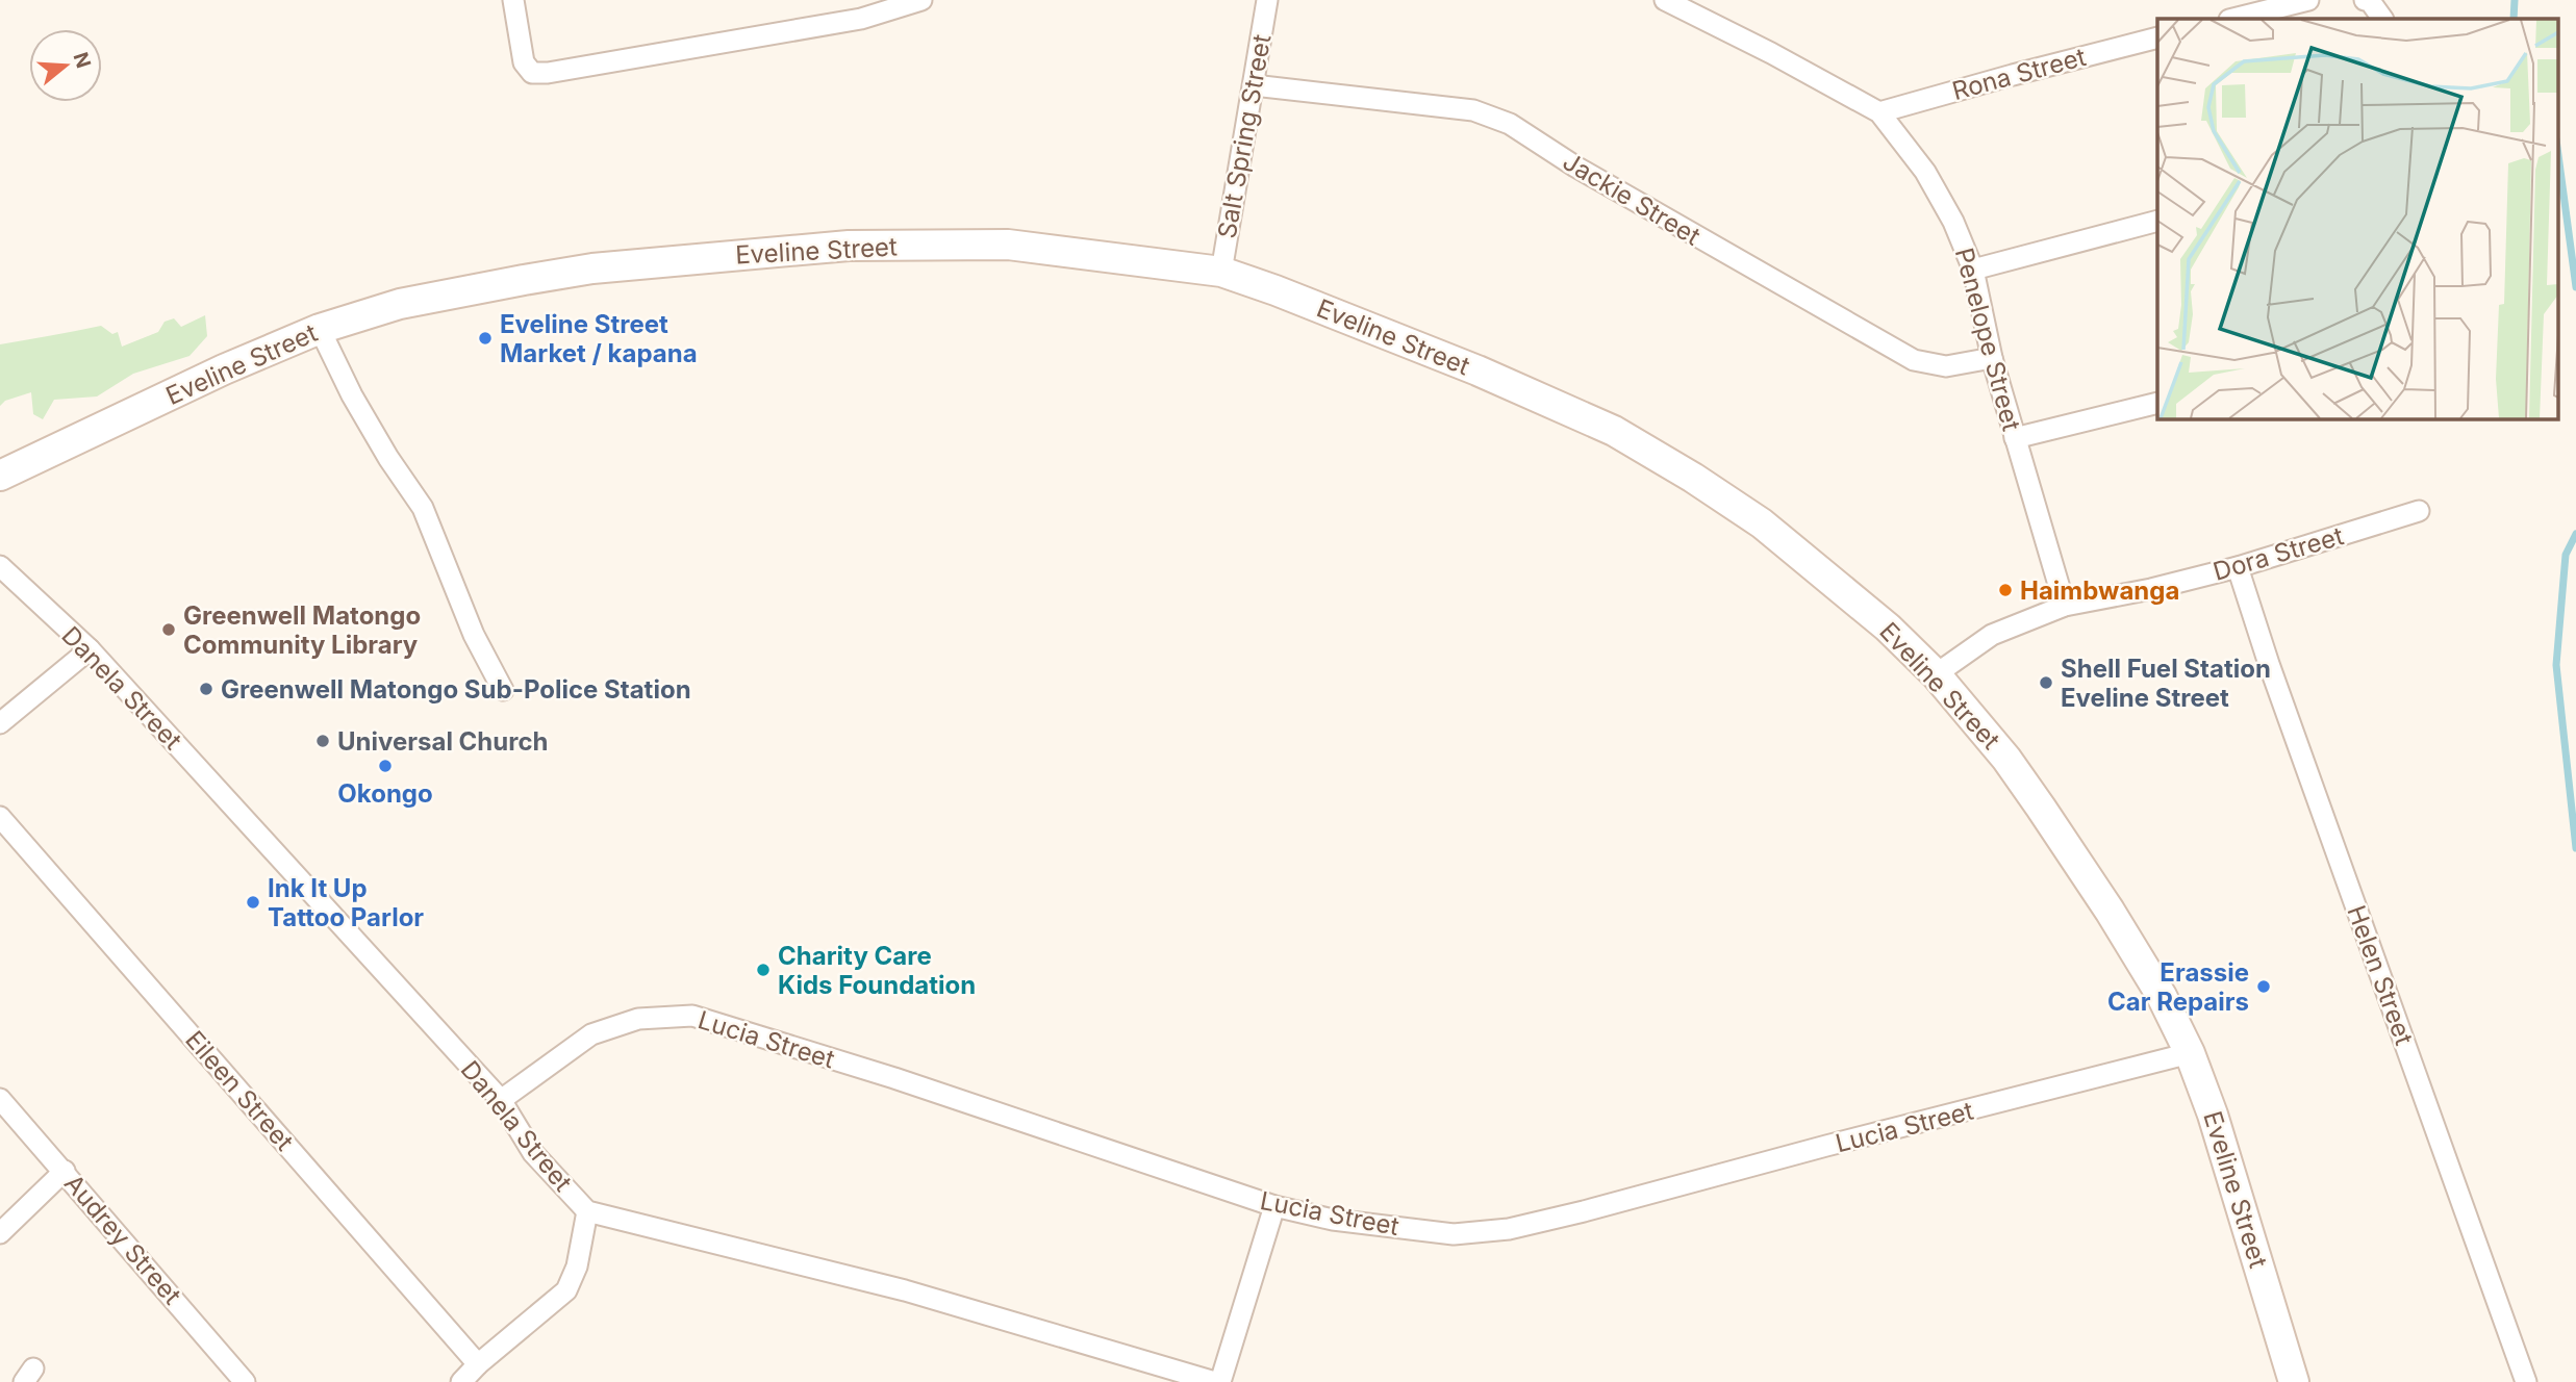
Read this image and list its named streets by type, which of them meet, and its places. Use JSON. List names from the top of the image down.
{
  "streets": {
    "street": [
      "Rona Street",
      "Salt Spring Street",
      "Jackie Street",
      "Eveline Street",
      "Penelope Street",
      "Dora Street",
      "Danela Street",
      "Helen Street",
      "Lucia Street",
      "Eileen Street",
      "Audrey Street"
    ]
  },
  "crossings": [
    ["Rona Street", "Penelope Street"],
    ["Salt Spring Street", "Jackie Street"],
    ["Salt Spring Street", "Eveline Street"],
    ["Jackie Street", "Penelope Street"],
    ["Eveline Street", "Dora Street"],
    ["Eveline Street", "Lucia Street"],
    ["Penelope Street", "Dora Street"],
    ["Dora Street", "Helen Street"],
    ["Danela Street", "Lucia Street"]
  ],
  "places": [
    "Eveline Street Market / kapana",
    "Haimbwanga",
    "Greenwell Matongo Community Library",
    "Shell Fuel Station Eveline Street",
    "Greenwell Matongo Sub-Police Station",
    "Universal Church",
    "Okongo",
    "Ink It Up Tattoo Parlor",
    "Charity Care Kids Foundation",
    "Erassie Car Repairs"
  ],
  "north": "right"
}
